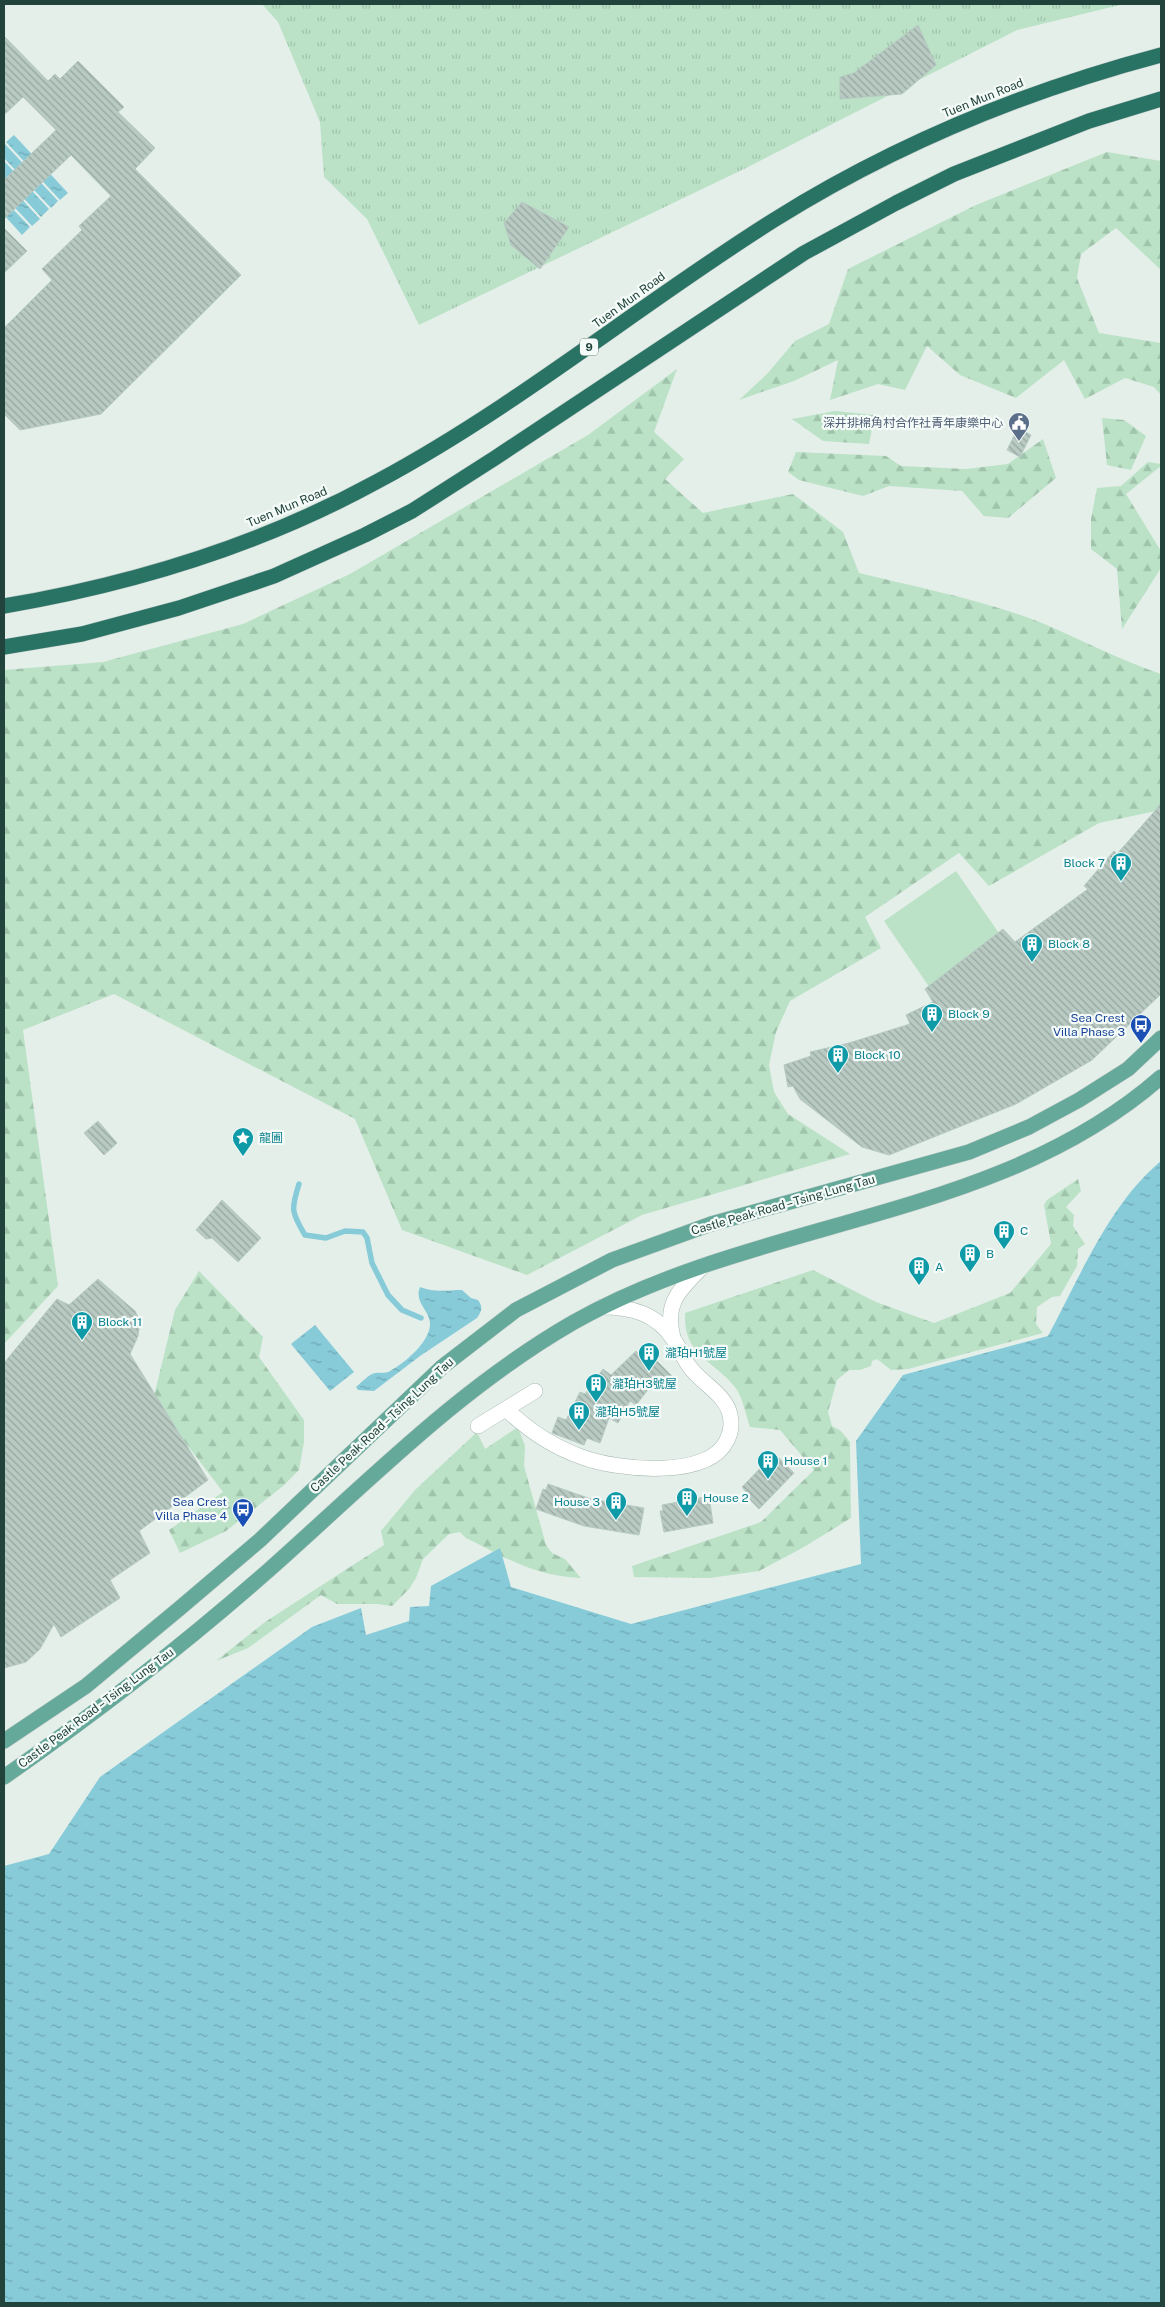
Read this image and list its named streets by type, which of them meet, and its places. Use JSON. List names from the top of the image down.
{
  "streets": {
    "highway": ["Tuen Mun Road", "9"],
    "main road": ["Castle Peak Road – Tsing Lung Tau"]
  },
  "places": {
    "public building": ["深井排棉角村合作社青年康樂中心"],
    "building": [
      "Block 7",
      "Block 8",
      "Block 9",
      "Block 10",
      "C",
      "B",
      "A",
      "Block 11",
      "瀧珀H1號屋",
      "瀧珀H3號屋",
      "瀧珀H5號屋",
      "House 1",
      "House 2",
      "House 3"
    ],
    "bus stop": ["Sea Crest Villa Phase 3", "Sea Crest Villa Phase 4"],
    "place": ["龍圃"]
  }
}
